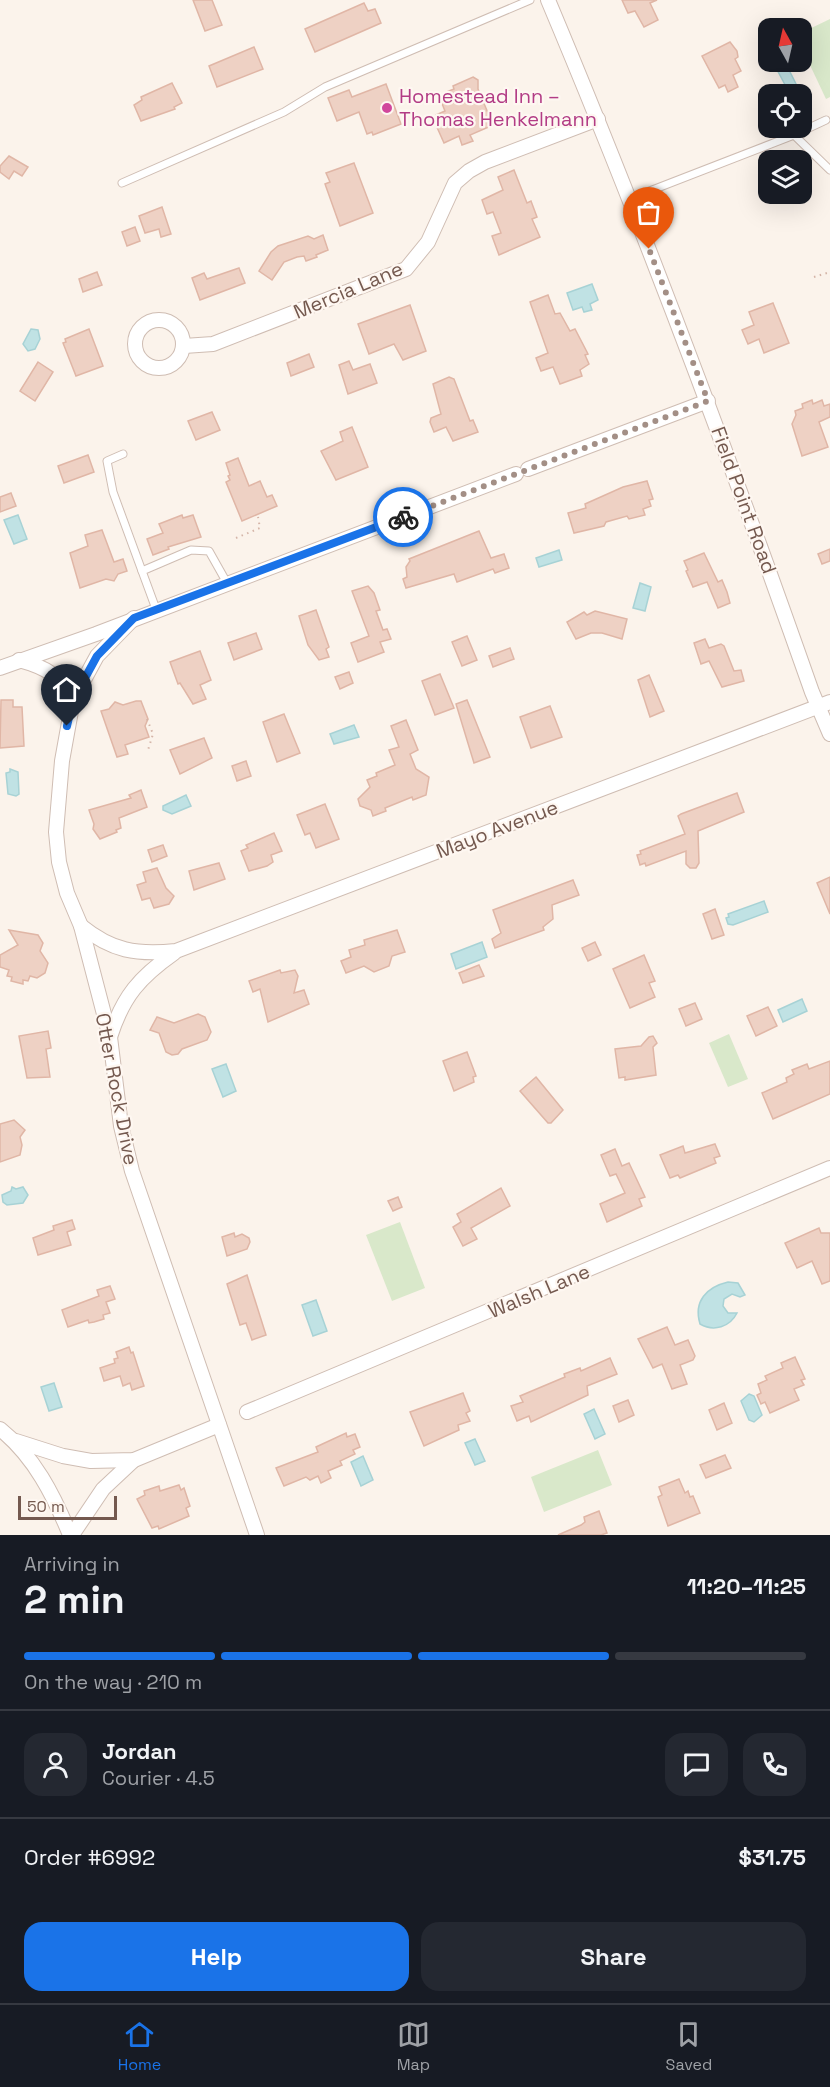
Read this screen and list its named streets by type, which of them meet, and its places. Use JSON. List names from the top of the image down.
{
  "streets": {
    "street": [
      "Mercia Lane",
      "Field Point Road",
      "Mayo Avenue",
      "Otter Rock Drive",
      "Walsh Lane"
    ]
  },
  "crossings": [
    ["Mercia Lane", "Field Point Road"],
    ["Field Point Road", "Mayo Avenue"],
    ["Mayo Avenue", "Otter Rock Drive"]
  ],
  "places": ["Homestead Inn – Thomas Henkelmann"],
  "scale_bar": "50 m",
  "north": "top",
  "page": {
    "scale": "50 m",
    "heading": ["2 min", "Arriving in", "11:20–11:25"],
    "panel": [
      "Jordan",
      "Courier · 4.5",
      "Order #6992",
      "$31.75"
    ],
    "bar": "On the way · 210 m",
    "buttons": ["Help", "Share"],
    "tabs": ["Home", "Map", "Saved"]
  }
}
